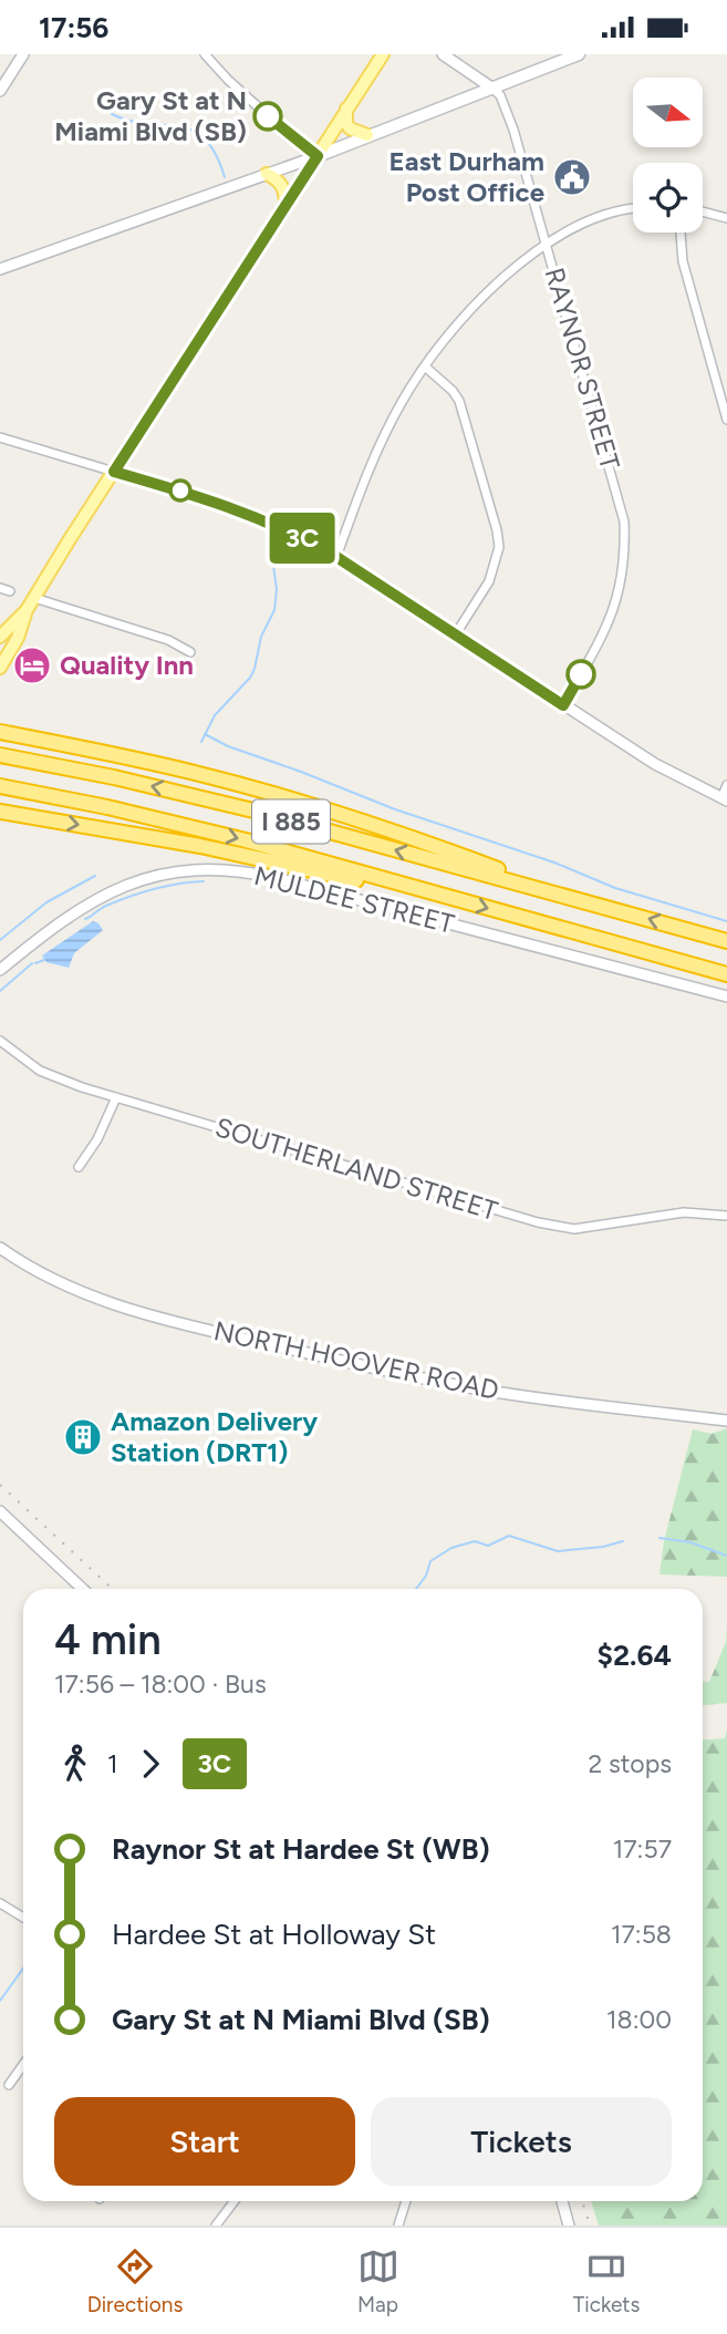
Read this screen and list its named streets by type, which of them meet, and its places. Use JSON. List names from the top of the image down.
{
  "streets": {
    "highway": ["I 885"],
    "street": [
      "RAYNOR STREET",
      "MULDEE STREET",
      "SOUTHERLAND STREET",
      "NORTH HOOVER ROAD"
    ]
  },
  "places": {
    "other": ["Gary St at N Miami Blvd (SB)"],
    "public building": ["East Durham Post Office"],
    "hotel": ["Quality Inn"],
    "building": ["Amazon Delivery Station (DRT1)"]
  },
  "lines": ["bus line 3C"],
  "north": "right",
  "page": {
    "status": "17:56",
    "on_map": "3C",
    "heading": ["4 min", "17:56 – 18:00 · Bus", "$2.64"],
    "legs": ["1", "3C", "2 stops"],
    "list": [
      {
        "name": "Raynor St at Hardee St (WB)",
        "value": "17:57"
      },
      {
        "name": "Hardee St at Holloway St",
        "value": "17:58"
      },
      {
        "name": "Gary St at N Miami Blvd (SB)",
        "value": "18:00"
      }
    ],
    "buttons": ["Start", "Tickets"],
    "tabs": ["Directions", "Map", "Tickets"]
  }
}
